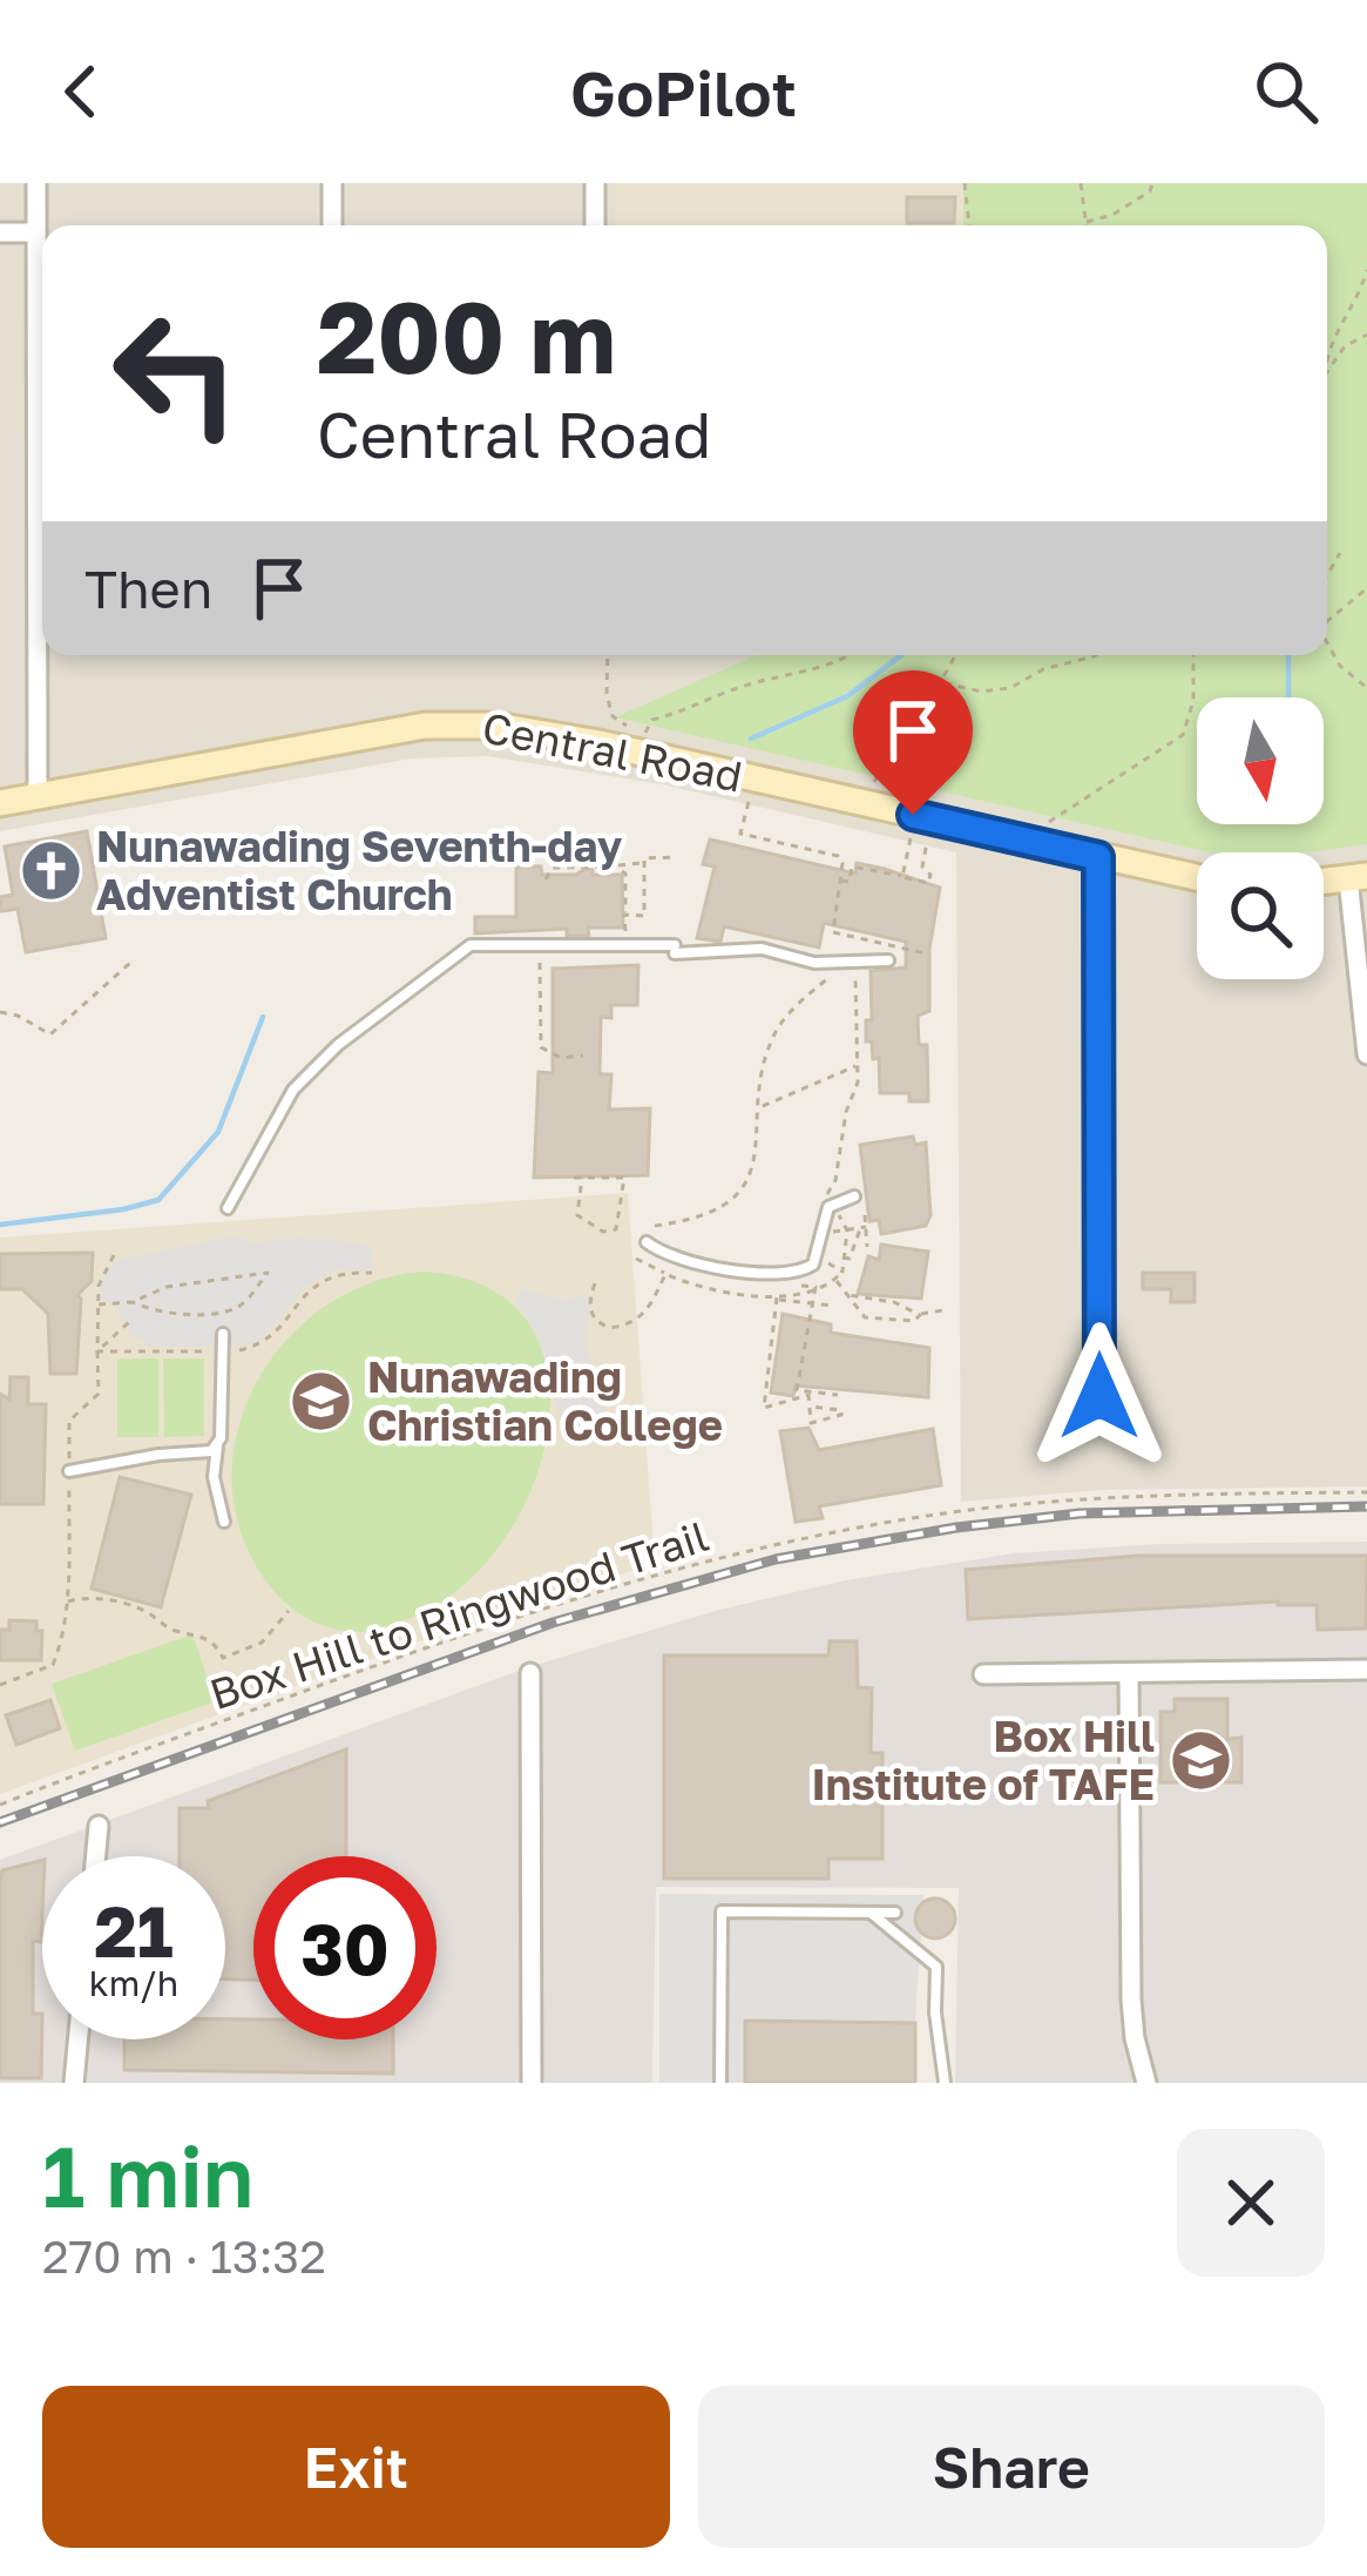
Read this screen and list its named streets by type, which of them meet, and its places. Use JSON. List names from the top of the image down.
{
  "streets": {
    "street": ["Central Road"],
    "path": ["Box Hill to Ringwood Trail"]
  },
  "places": {
    "church": ["Nunawading Seventh-day Adventist Church"],
    "school or university": ["Nunawading Christian College", "Box Hill Institute of TAFE"]
  },
  "north": "bottom",
  "page": {
    "header": "GoPilot",
    "turn": ["200 m", "Central Road"],
    "then": "Then",
    "speed": "21 km/h",
    "limit": "30",
    "heading": ["1 min", "270 m · 13:32"],
    "buttons": ["Exit", "Share"]
  }
}
